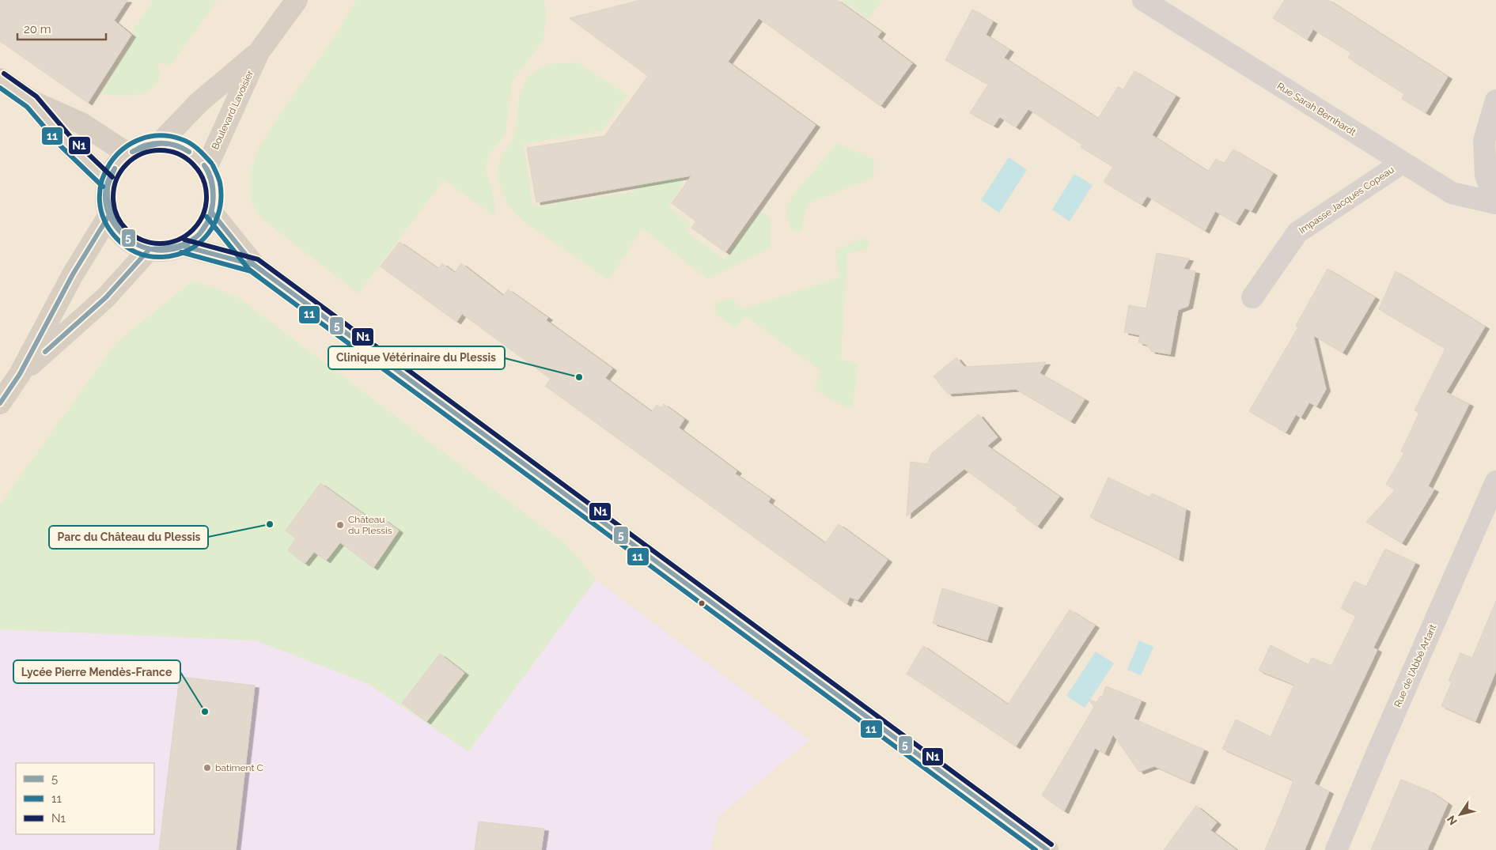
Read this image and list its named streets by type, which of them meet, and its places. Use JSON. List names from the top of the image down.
{
  "streets": {
    "main road": ["Boulevard Lavoisier"],
    "street": ["Rue Sarah Bernhardt", "Impasse Jacques Copeau", "Rue de l'Abbé Artarit"]
  },
  "crossings": [
    ["Rue Sarah Bernhardt", "Impasse Jacques Copeau"]
  ],
  "places": [
    "Clinique Vétérinaire du Plessis",
    "Parc du Château du Plessis",
    "Château du Plessis",
    "Lycée Pierre Mendès-France",
    "batiment C"
  ],
  "lines": ["transit line N1", "transit line 11", "transit line 5"],
  "legend": ["5", "11", "N1"],
  "scale_bar": "20 m",
  "north": "bottom left"
}
